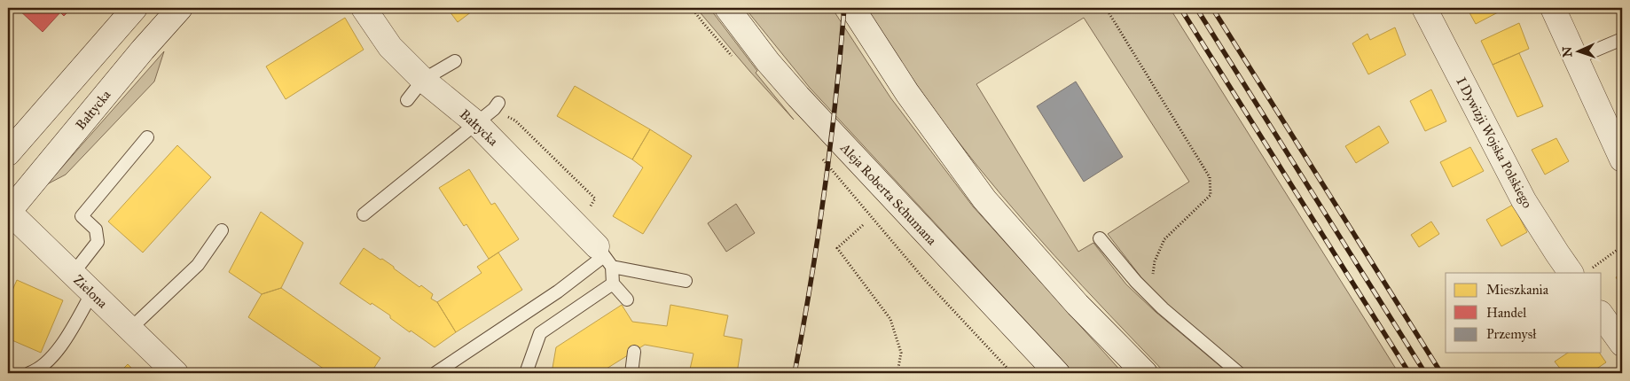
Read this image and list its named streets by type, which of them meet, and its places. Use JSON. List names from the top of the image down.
{
  "streets": {
    "main road": [
      "Bałtycka",
      "I Dywizji Wojska Polskiego",
      "Aleja Roberta Schumana",
      "Zielona"
    ]
  },
  "crossings": [
    ["Bałtycka", "Zielona"]
  ],
  "legend": ["Mieszkania", "Handel", "Przemysł"],
  "north": "left"
}
